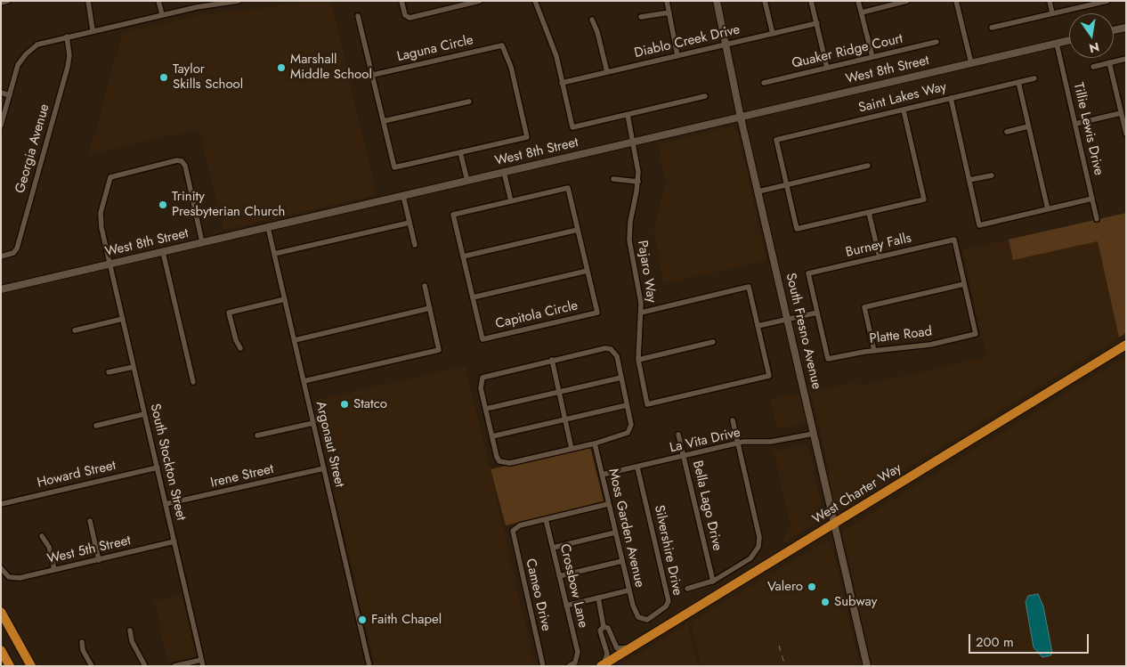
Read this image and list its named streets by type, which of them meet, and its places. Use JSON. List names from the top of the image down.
{
  "streets": {
    "highway": ["West Charter Way"],
    "street": [
      "Diablo Creek Drive",
      "Laguna Circle",
      "Quaker Ridge Court",
      "West 8th Street",
      "Saint Lakes Way",
      "Tillie Lewis Drive",
      "Georgia Avenue",
      "Burney Falls",
      "Pajaro Way",
      "Capitola Circle",
      "South Fresno Avenue",
      "Platte Road",
      "La Vita Drive",
      "Argonaut Street",
      "South Stockton Street",
      "Howard Street",
      "Irene Street",
      "Bella Lago Drive",
      "Moss Garden Avenue",
      "West 5th Street",
      "Silvershire Drive",
      "Crossbow Lane",
      "Cameo Drive"
    ]
  },
  "crossings": [
    ["Diablo Creek Drive", "South Fresno Avenue"],
    ["West 8th Street", "Tillie Lewis Drive"],
    ["West 8th Street", "Pajaro Way"],
    ["West 8th Street", "South Fresno Avenue"],
    ["West 8th Street", "Argonaut Street"],
    ["West 8th Street", "South Stockton Street"],
    ["Burney Falls", "Platte Road"],
    ["South Fresno Avenue", "La Vita Drive"],
    ["South Fresno Avenue", "West Charter Way"],
    ["La Vita Drive", "Bella Lago Drive"],
    ["La Vita Drive", "Moss Garden Avenue"],
    ["La Vita Drive", "Silvershire Drive"],
    ["Argonaut Street", "Irene Street"],
    ["South Stockton Street", "Howard Street"],
    ["South Stockton Street", "Irene Street"],
    ["South Stockton Street", "West 5th Street"],
    ["Moss Garden Avenue", "Silvershire Drive"],
    ["Crossbow Lane", "Cameo Drive"]
  ],
  "places": [
    "Marshall Middle School",
    "Taylor Skills School",
    "Trinity Presbyterian Church",
    "Statco",
    "Valero",
    "Subway",
    "Faith Chapel"
  ],
  "scale_bar": "200 m",
  "north": "bottom"
}
